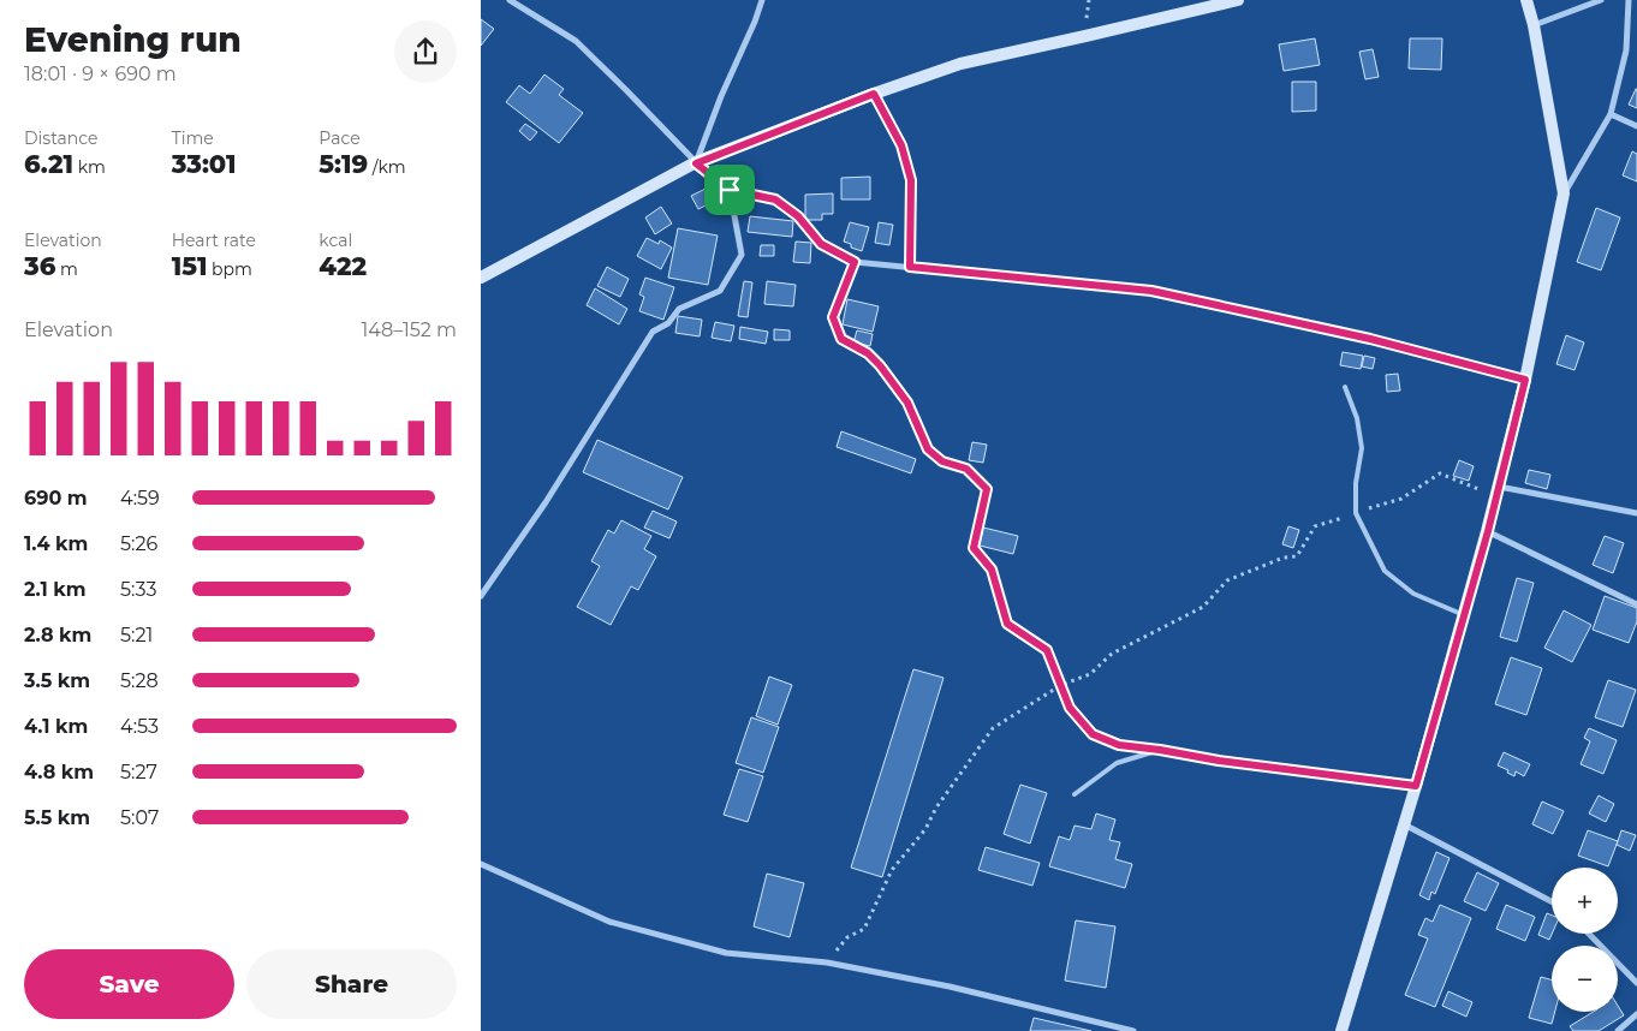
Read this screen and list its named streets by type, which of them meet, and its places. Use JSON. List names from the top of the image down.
{
  "page": {
    "heading": ["Evening run", "18:01 · 9 × 690 m"],
    "stats": [
      ["Distance", "6.21 km"],
      ["Time", "33:01"],
      ["Pace", "5:19 /km"],
      ["Elevation", "36 m"],
      ["Heart rate", "151 bpm"],
      ["kcal", "422"]
    ],
    "chart": ["Elevation", "148–152 m"],
    "list": [
      {
        "name": "690 m",
        "note": "4:59"
      },
      {
        "name": "1.4 km",
        "note": "5:26"
      },
      {
        "name": "2.1 km",
        "note": "5:33"
      },
      {
        "name": "2.8 km",
        "note": "5:21"
      },
      {
        "name": "3.5 km",
        "note": "5:28"
      },
      {
        "name": "4.1 km",
        "note": "4:53"
      },
      {
        "name": "4.8 km",
        "note": "5:27"
      },
      {
        "name": "5.5 km",
        "note": "5:07"
      }
    ],
    "map_buttons": ["+", "−"],
    "buttons": ["Save", "Share"]
  }
}
